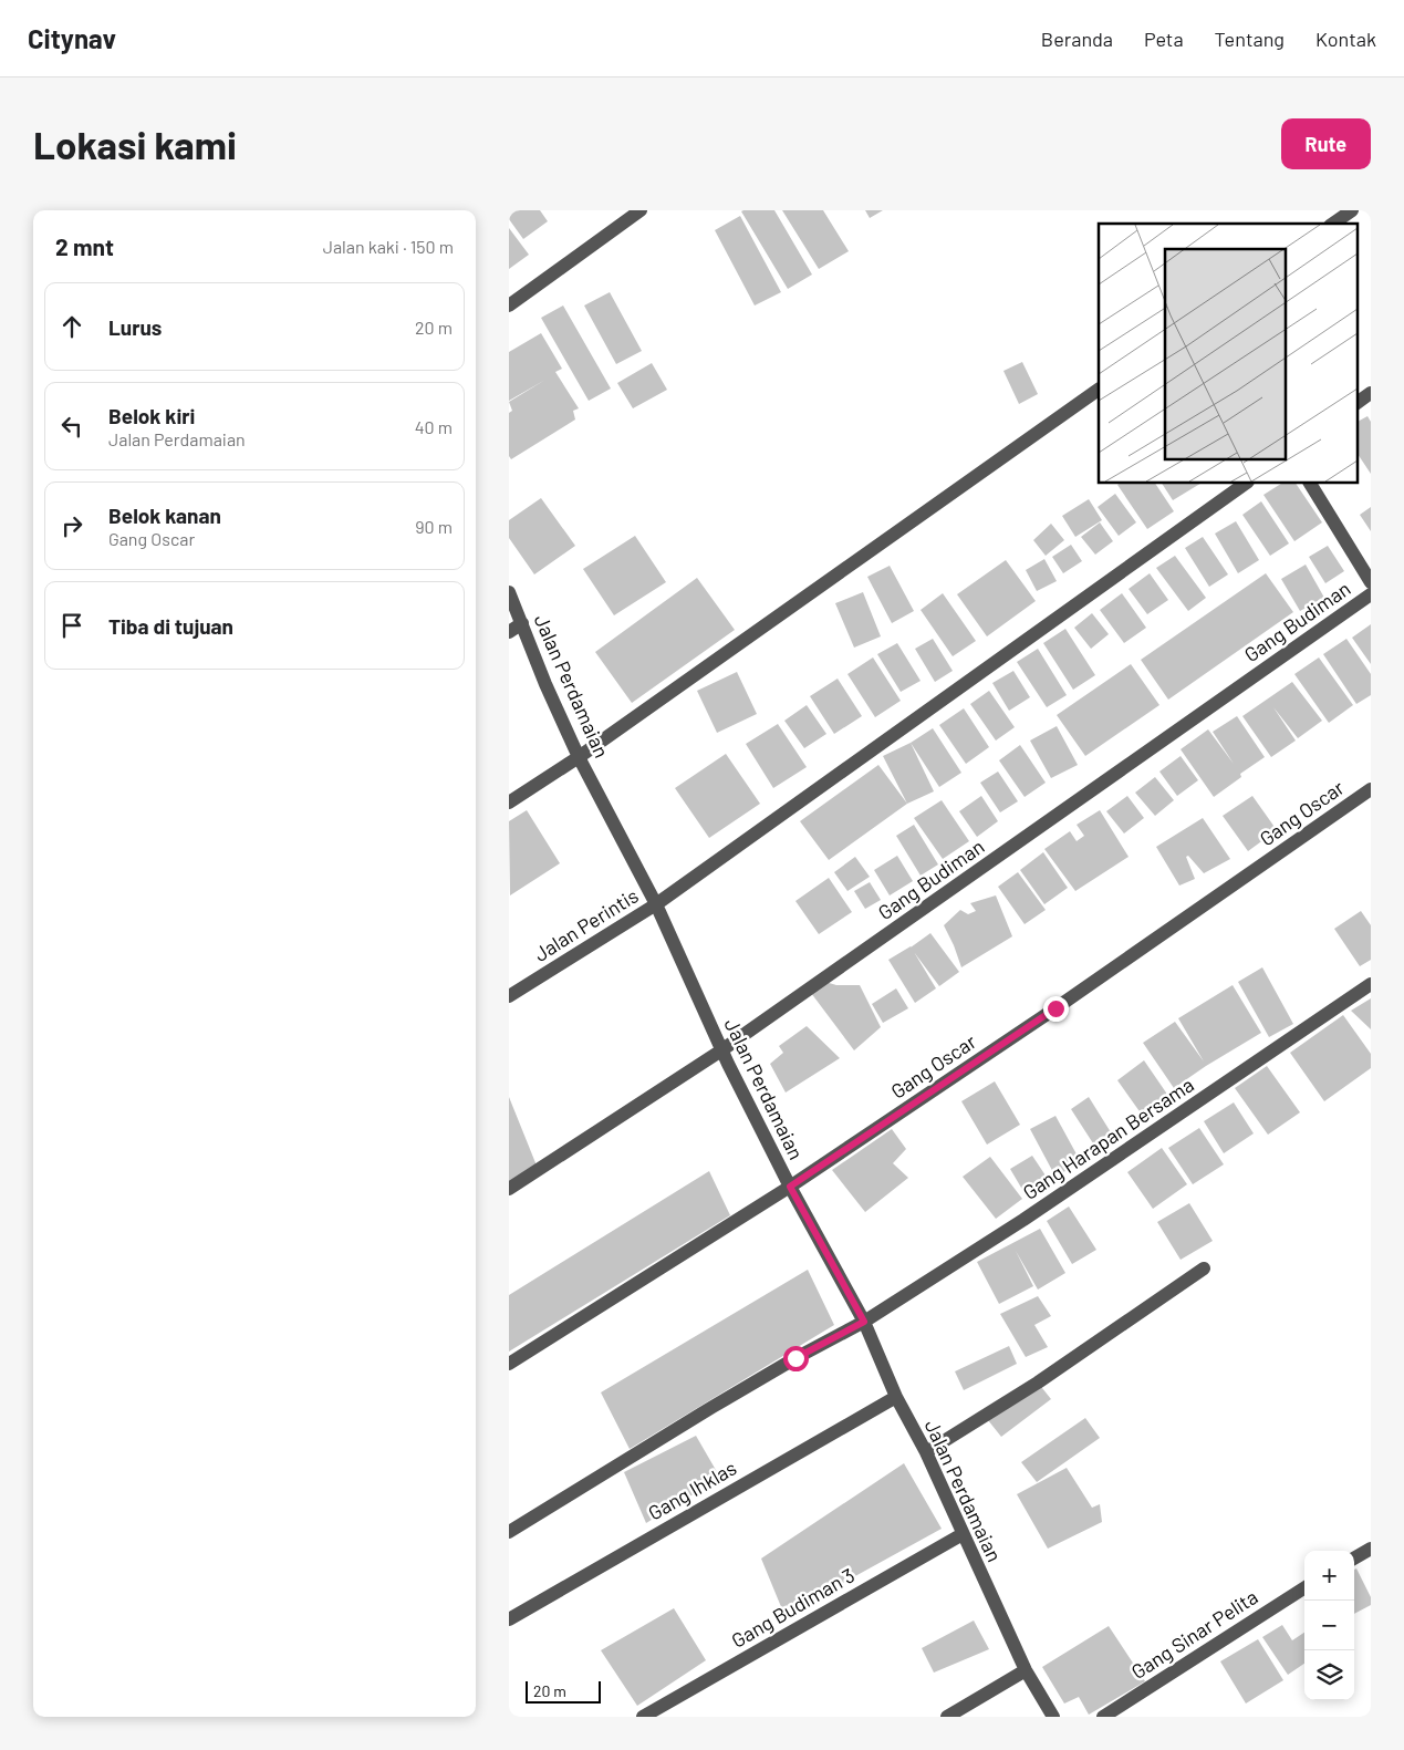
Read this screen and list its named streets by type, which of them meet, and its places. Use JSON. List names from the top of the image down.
{
  "streets": {
    "street": [
      "Gang Budiman",
      "Jalan Perdamaian",
      "Gang Oscar",
      "Jalan Perintis",
      "Gang Harapan Bersama",
      "Gang Ihklas",
      "Gang Budiman 3",
      "Gang Sinar Pelita"
    ]
  },
  "crossings": [
    ["Gang Budiman", "Jalan Perdamaian"],
    ["Jalan Perdamaian", "Gang Oscar"],
    ["Jalan Perdamaian", "Jalan Perintis"],
    ["Jalan Perdamaian", "Gang Harapan Bersama"],
    ["Jalan Perdamaian", "Gang Ihklas"],
    ["Jalan Perdamaian", "Gang Budiman 3"]
  ],
  "scale_bar": "20 m",
  "page": {
    "header": "Citynav",
    "nav": [
      "Beranda",
      "Peta",
      "Tentang",
      "Kontak"
    ],
    "buttons": "Rute",
    "title": "Lokasi kami",
    "heading": ["2 mnt", "Jalan kaki · 150 m"],
    "list": [
      ["Lurus", "20 m"],
      ["Belok kiri", "Jalan Perdamaian", "40 m"],
      ["Belok kanan", "Gang Oscar", "90 m"],
      "Tiba di tujuan"
    ],
    "map_buttons": ["+", "−"],
    "scale": "20 m"
  }
}
